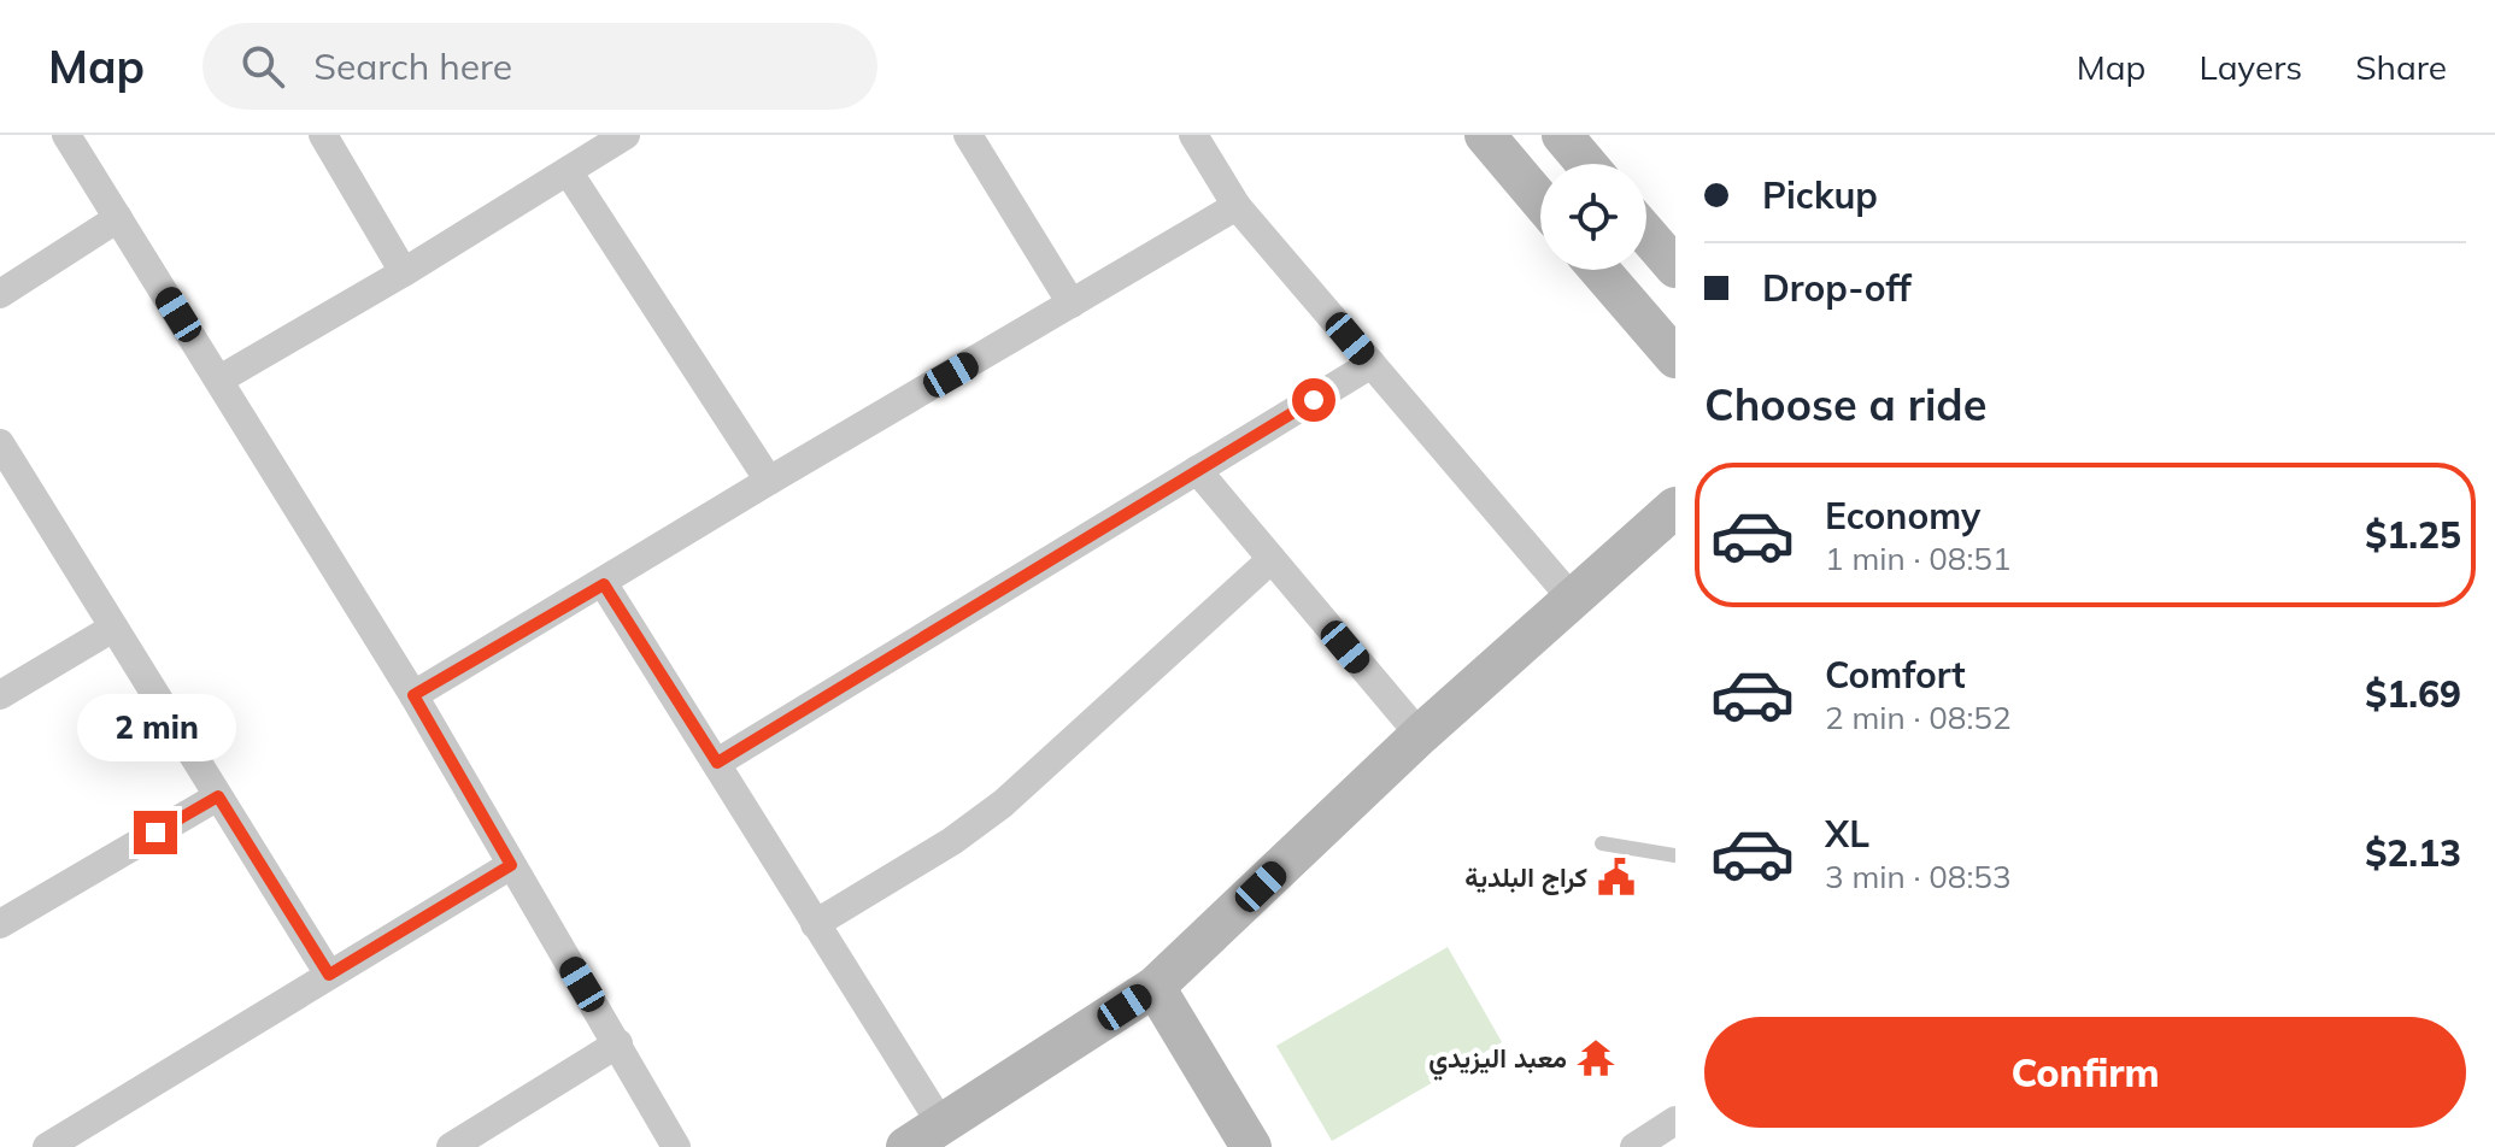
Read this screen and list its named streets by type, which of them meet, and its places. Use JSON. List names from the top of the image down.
{
  "places": {
    "public building": ["كراج البلدية"],
    "temple": ["معبد اليزيدي"]
  },
  "page": {
    "header": "Map",
    "search": "Search here",
    "nav": ["Map", "Layers", "Share"],
    "banner": ["Pickup", "Drop-off"],
    "heading": "Choose a ride",
    "list": [
      {
        "name": "Economy",
        "note": "1 min · 08:51",
        "value": "$1.25"
      },
      {
        "name": "Comfort",
        "note": "2 min · 08:52",
        "value": "$1.69"
      },
      {
        "name": "XL",
        "note": "3 min · 08:53",
        "value": "$2.13"
      }
    ],
    "bubble": "2 min",
    "buttons": "Confirm"
  }
}
